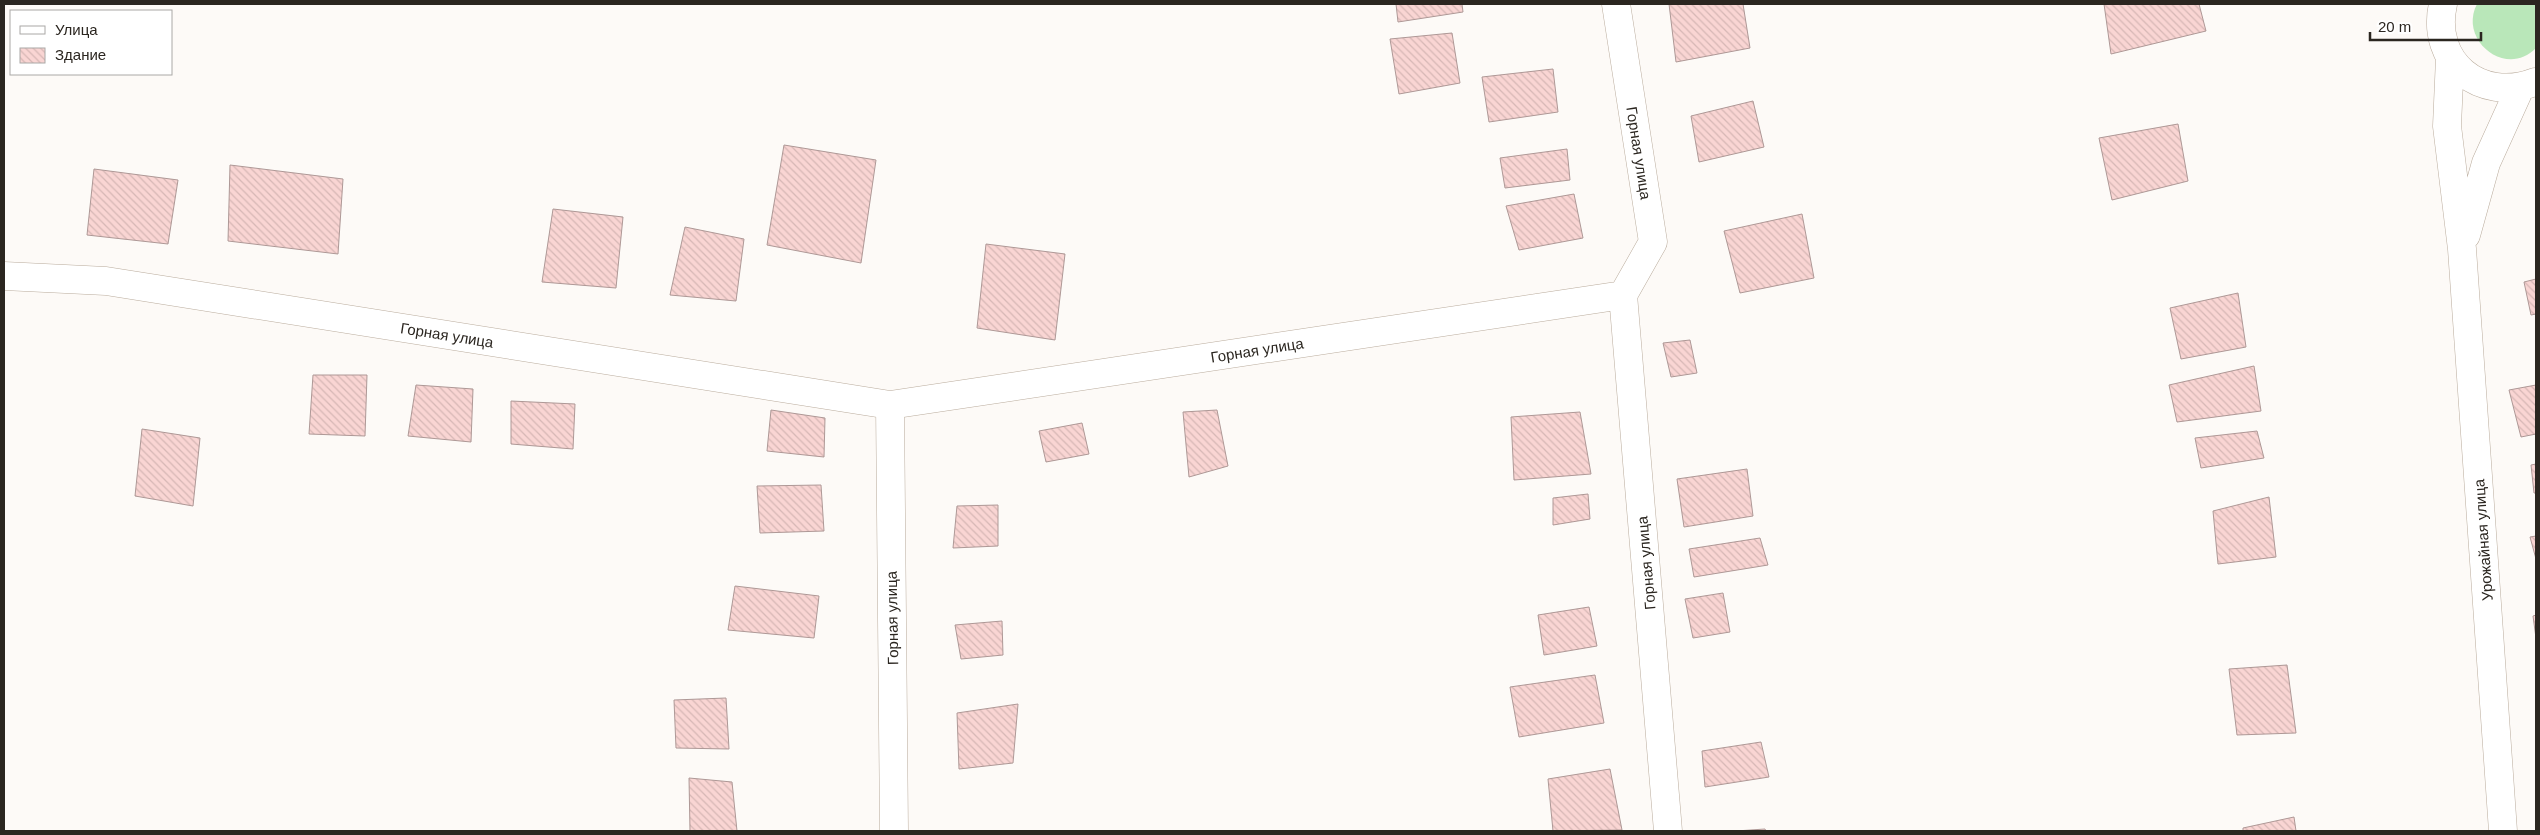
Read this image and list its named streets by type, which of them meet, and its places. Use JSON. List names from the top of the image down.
{
  "streets": {
    "street": ["Горная улица", "Урожайная улица"]
  },
  "legend": ["Улица", "Здание"],
  "scale_bar": "20 m"
}
